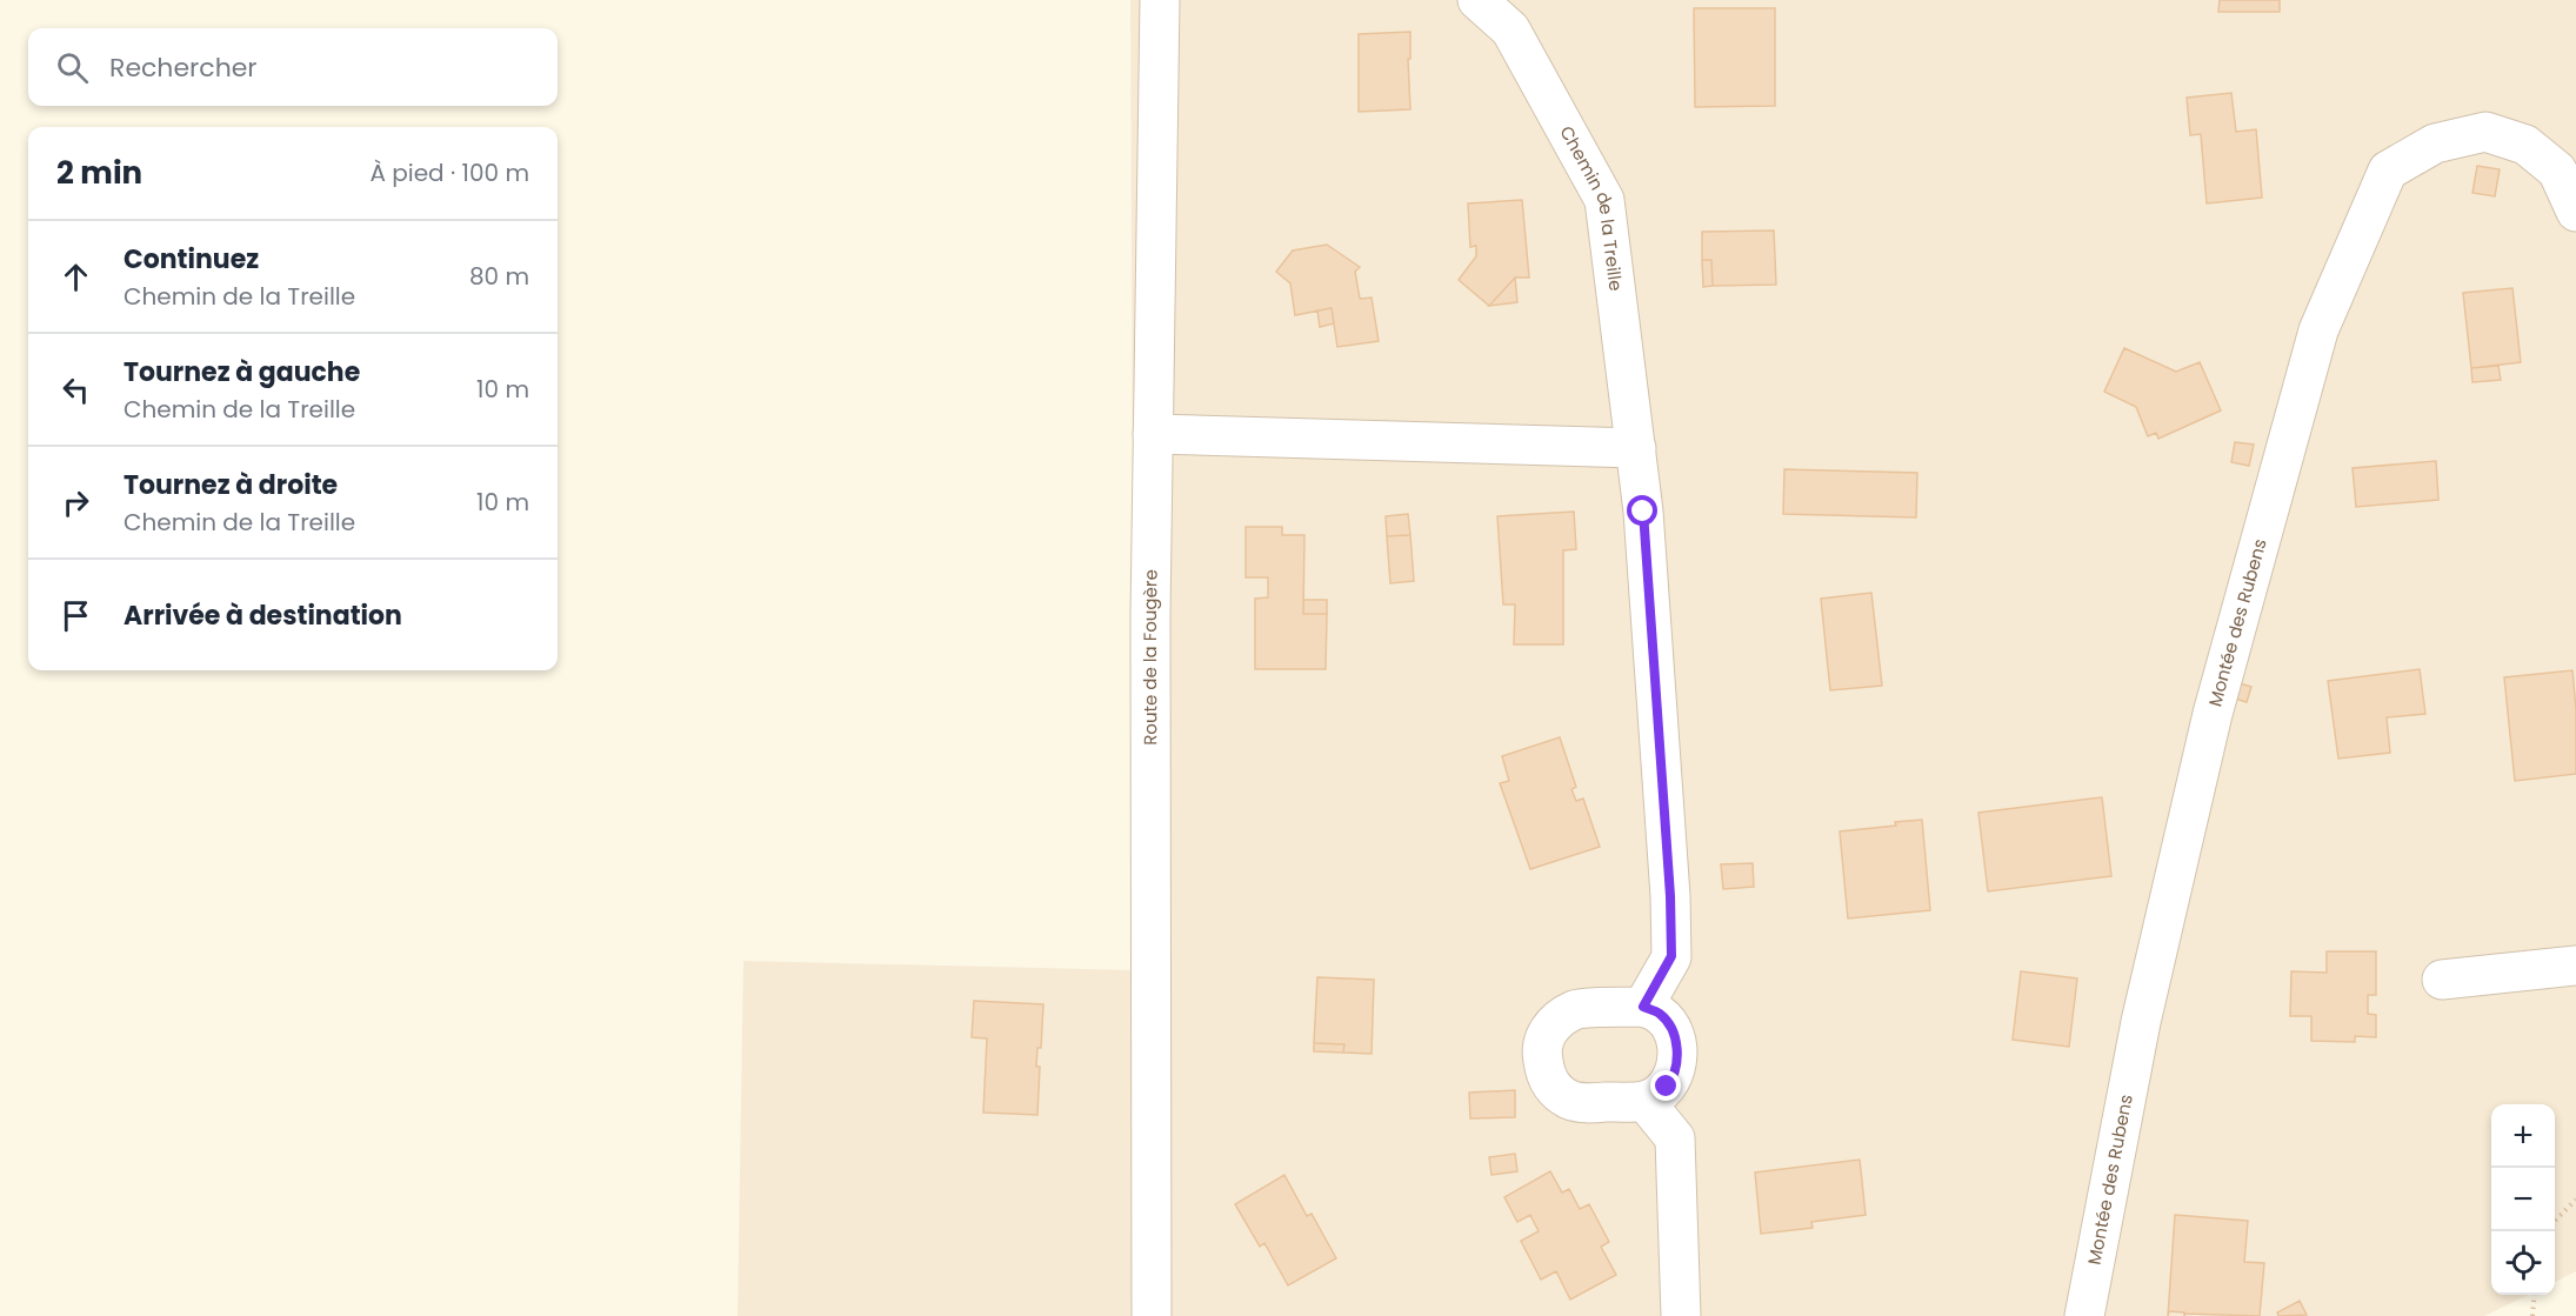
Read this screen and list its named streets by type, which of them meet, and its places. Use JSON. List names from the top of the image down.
{
  "streets": {
    "street": ["Chemin de la Treille", "Montée des Rubens", "Route de la Fougère"]
  },
  "page": {
    "search": "Rechercher",
    "heading": ["2 min", "À pied · 100 m"],
    "list": [
      ["Continuez", "Chemin de la Treille", "80 m"],
      ["Tournez à gauche", "Chemin de la Treille", "10 m"],
      ["Tournez à droite", "Chemin de la Treille", "10 m"],
      "Arrivée à destination"
    ],
    "map_buttons": ["+", "−"]
  }
}
